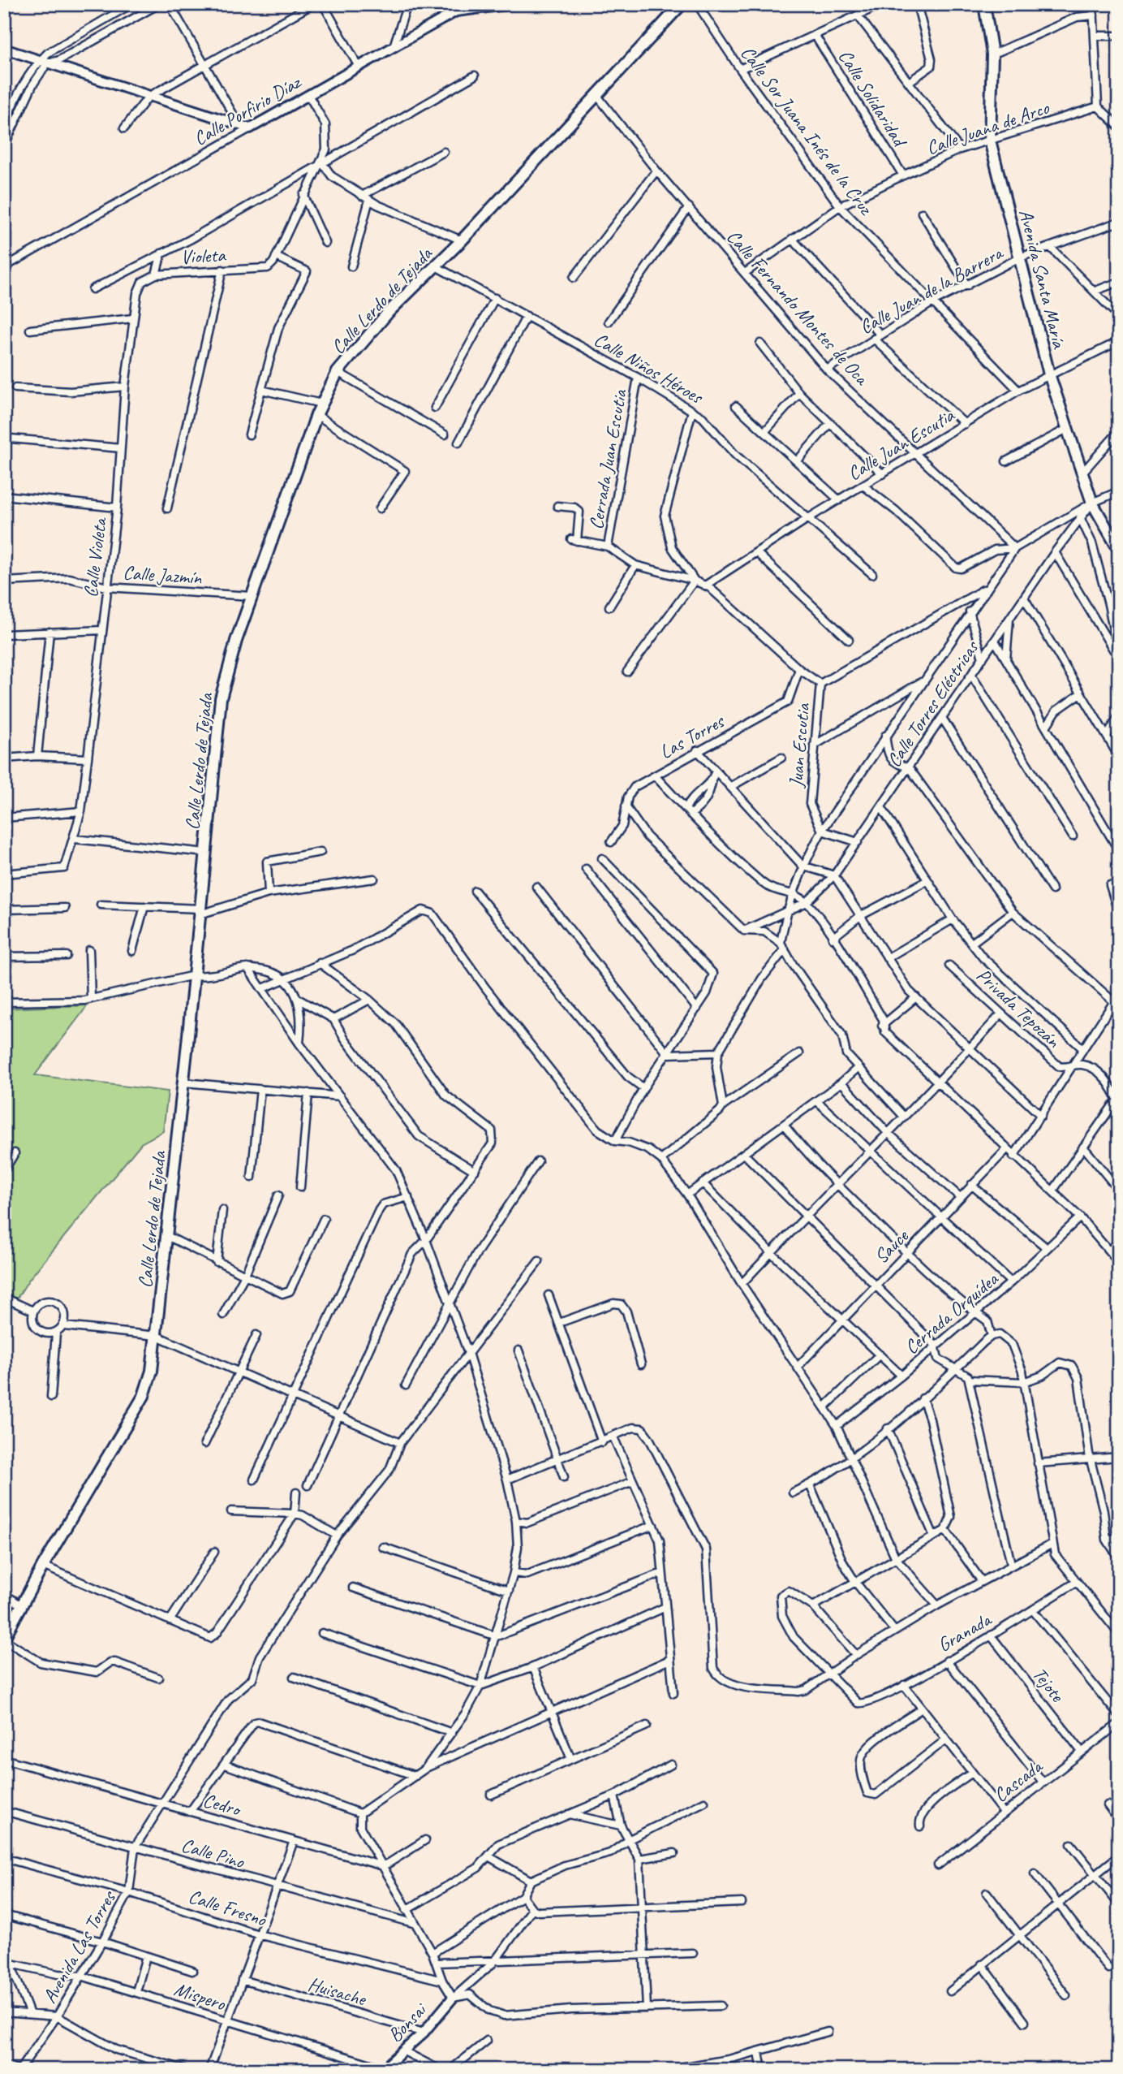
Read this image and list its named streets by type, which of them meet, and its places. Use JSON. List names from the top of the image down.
{
  "streets": {
    "main road": ["Avenida Santa María", "Calle Lerdo de Tejada"],
    "street": [
      "Calle Solidaridad",
      "Calle Porfirio Díaz",
      "Calle Juana de Arco",
      "Calle Sor Juana Inés de la Cruz",
      "Violeta",
      "Calle Juan de la Barrera",
      "Calle Fernando Montes de Oca",
      "Calle Niños Héroes",
      "Calle Juan Escutia",
      "Cerrada Juan Escutia",
      "Calle Violeta",
      "Calle Jazmín",
      "Calle Torres Eléctricas",
      "Las Torres",
      "Juan Escutia",
      "Privada Tepozán",
      "Sauce",
      "Cerrada Orquídea",
      "Granada",
      "Tejote",
      "Cascada",
      "Cedro",
      "Calle Pino",
      "Calle Fresno",
      "Avenida Las Torres",
      "Huisache",
      "Mispero",
      "Bonsai"
    ]
  },
  "crossings": [
    ["Calle Solidaridad", "Calle Juana de Arco"],
    ["Calle Juana de Arco", "Calle Sor Juana Inés de la Cruz"],
    ["Calle Juana de Arco", "Avenida Santa María"],
    ["Calle Juana de Arco", "Calle Fernando Montes de Oca"],
    ["Calle Sor Juana Inés de la Cruz", "Calle Juan de la Barrera"],
    ["Calle Sor Juana Inés de la Cruz", "Calle Juan Escutia"],
    ["Violeta", "Calle Violeta"],
    ["Avenida Santa María", "Calle Juan de la Barrera"],
    ["Avenida Santa María", "Calle Juan Escutia"],
    ["Avenida Santa María", "Calle Torres Eléctricas"],
    ["Calle Juan de la Barrera", "Calle Fernando Montes de Oca"],
    ["Calle Lerdo de Tejada", "Calle Fernando Montes de Oca"],
    ["Calle Lerdo de Tejada", "Calle Niños Héroes"],
    ["Calle Lerdo de Tejada", "Calle Jazmín"],
    ["Calle Fernando Montes de Oca", "Calle Juan Escutia"],
    ["Calle Fernando Montes de Oca", "Calle Torres Eléctricas"],
    ["Calle Niños Héroes", "Calle Juan Escutia"],
    ["Calle Niños Héroes", "Cerrada Juan Escutia"],
    ["Calle Violeta", "Calle Jazmín"],
    ["Calle Torres Eléctricas", "Juan Escutia"],
    ["Las Torres", "Juan Escutia"],
    ["Granada", "Tejote"],
    ["Tejote", "Cascada"],
    ["Cedro", "Avenida Las Torres"],
    ["Calle Pino", "Avenida Las Torres"],
    ["Calle Fresno", "Avenida Las Torres"],
    ["Avenida Las Torres", "Mispero"],
    ["Huisache", "Bonsai"],
    ["Mispero", "Bonsai"]
  ]
}
